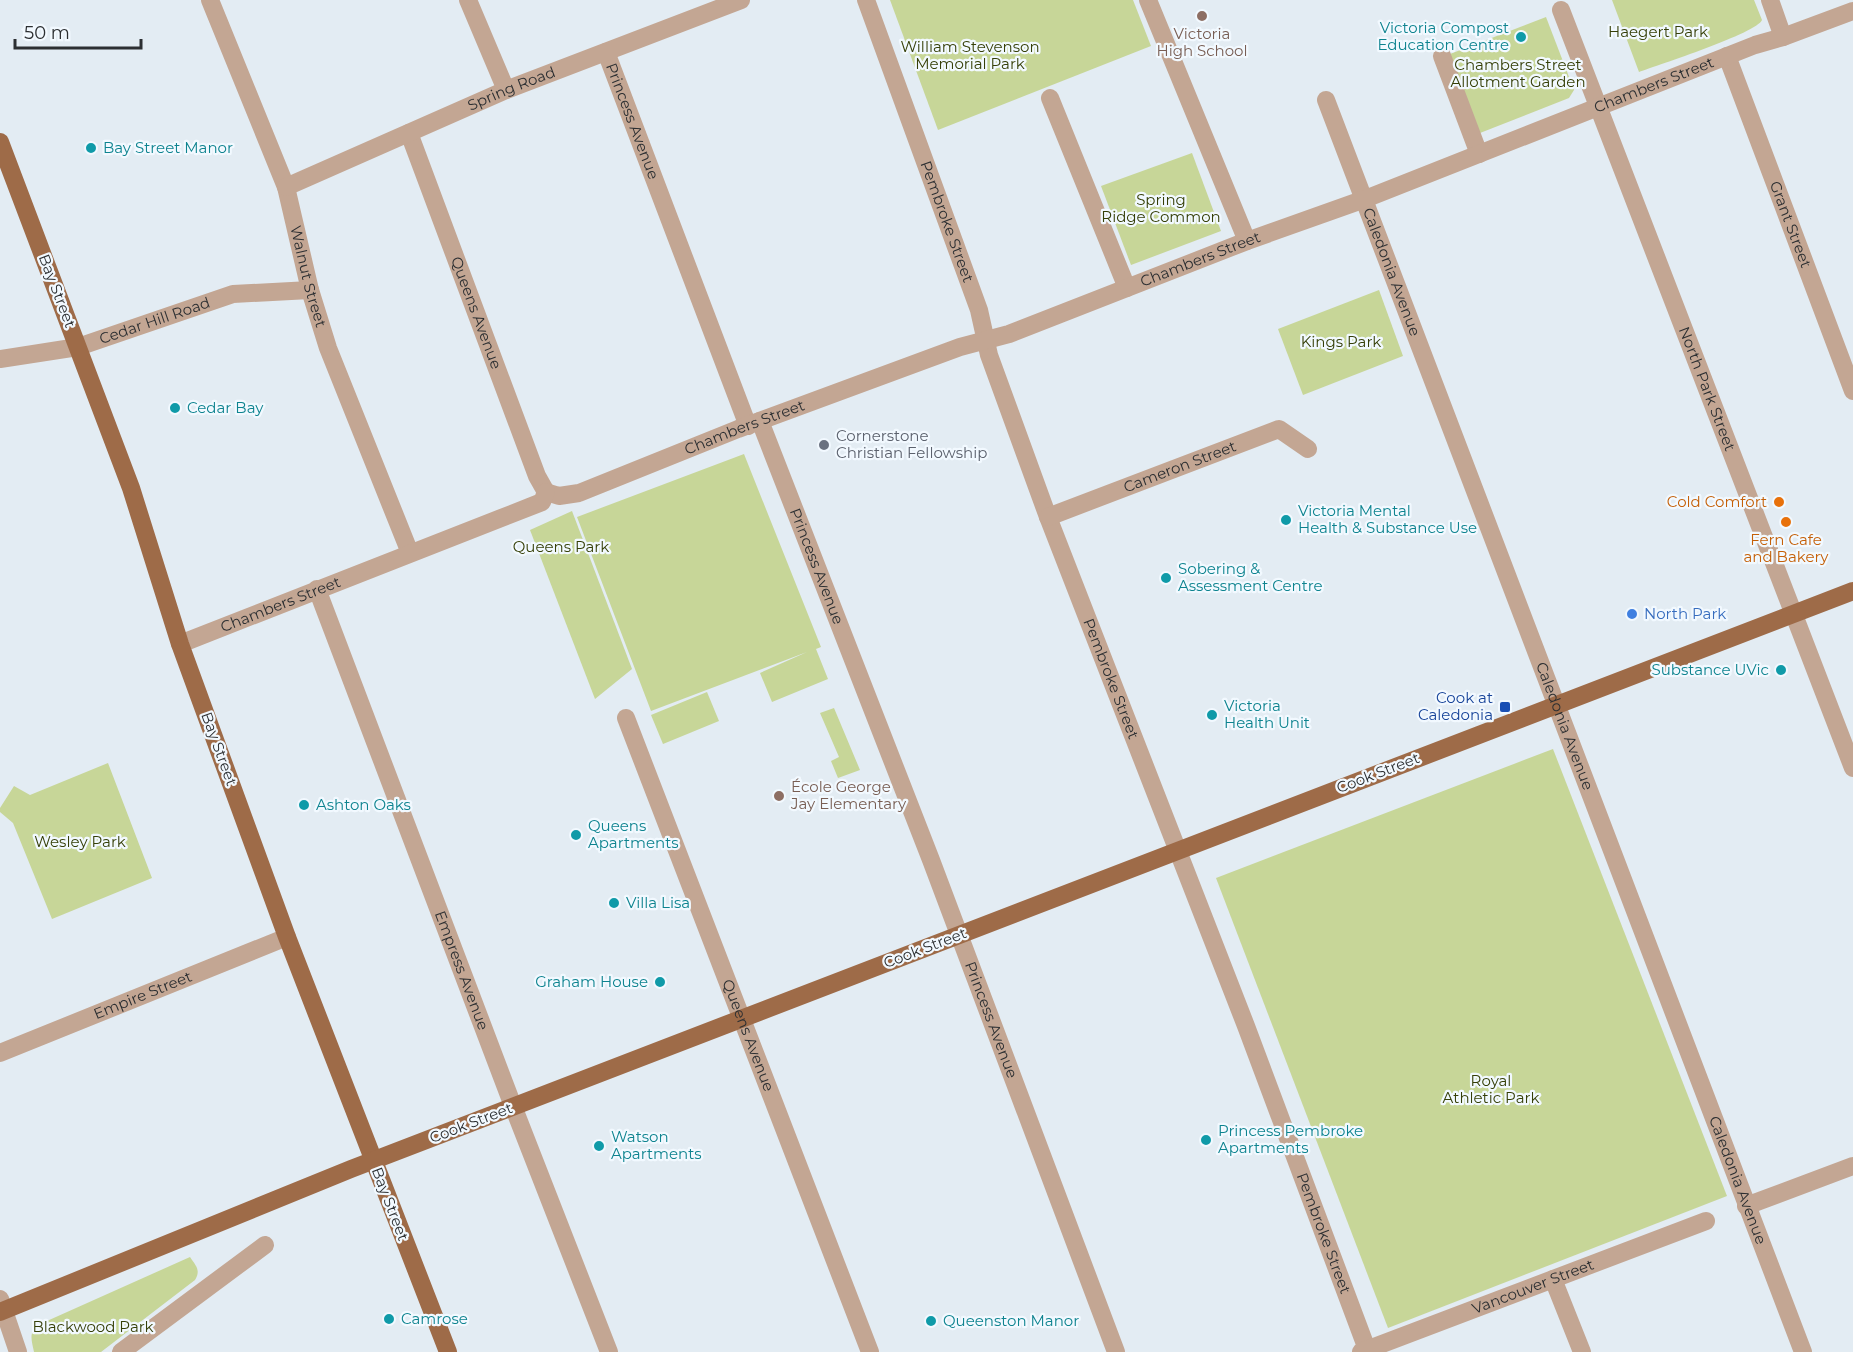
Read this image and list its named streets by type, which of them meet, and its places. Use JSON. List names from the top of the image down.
{
  "streets": {
    "main road": ["Bay Street", "Cook Street"],
    "street": [
      "Chambers Street",
      "Spring Road",
      "Princess Avenue",
      "Pembroke Street",
      "Grant Street",
      "Caledonia Avenue",
      "Walnut Street",
      "Queens Avenue",
      "Cedar Hill Road",
      "North Park Street",
      "Cameron Street",
      "Empress Avenue",
      "Empire Street",
      "Vancouver Street"
    ]
  },
  "crossings": [
    ["Chambers Street", "Princess Avenue"],
    ["Chambers Street", "Pembroke Street"],
    ["Chambers Street", "Grant Street"],
    ["Chambers Street", "Caledonia Avenue"],
    ["Chambers Street", "Walnut Street"],
    ["Chambers Street", "Bay Street"],
    ["Chambers Street", "Queens Avenue"],
    ["Chambers Street", "North Park Street"],
    ["Chambers Street", "Empress Avenue"],
    ["Spring Road", "Princess Avenue"],
    ["Spring Road", "Walnut Street"],
    ["Spring Road", "Queens Avenue"],
    ["Princess Avenue", "Cook Street"],
    ["Pembroke Street", "Cameron Street"],
    ["Pembroke Street", "Cook Street"],
    ["Pembroke Street", "Vancouver Street"],
    ["Caledonia Avenue", "Cook Street"],
    ["Walnut Street", "Cedar Hill Road"],
    ["Bay Street", "Cedar Hill Road"],
    ["Bay Street", "Cook Street"],
    ["Bay Street", "Empire Street"],
    ["Queens Avenue", "Cook Street"],
    ["North Park Street", "Cook Street"],
    ["Cook Street", "Empress Avenue"]
  ],
  "parks": [
    "Haegert Park",
    "William Stevenson Memorial Park",
    "Chambers Street Allotment Garden",
    "Spring Ridge Common",
    "Kings Park",
    "Queens Park",
    "Wesley Park",
    "Royal Athletic Park",
    "Blackwood Park"
  ],
  "places": {
    "other": [
      "Victoria High School",
      "Victoria Compost Education Centre",
      "Bay Street Manor",
      "Cedar Bay",
      "Cornerstone Christian Fellowship",
      "Cold Comfort",
      "Victoria Mental Health & Substance Use",
      "Fern Cafe and Bakery",
      "Sobering & Assessment Centre",
      "North Park",
      "Substance UVic",
      "Victoria Health Unit",
      "École George Jay Elementary",
      "Ashton Oaks",
      "Queens Apartments",
      "Villa Lisa",
      "Graham House",
      "Princess Pembroke Apartments",
      "Watson Apartments",
      "Camrose",
      "Queenston Manor"
    ],
    "transit": ["Cook at Caledonia"]
  },
  "scale_bar": "50 m"
}
